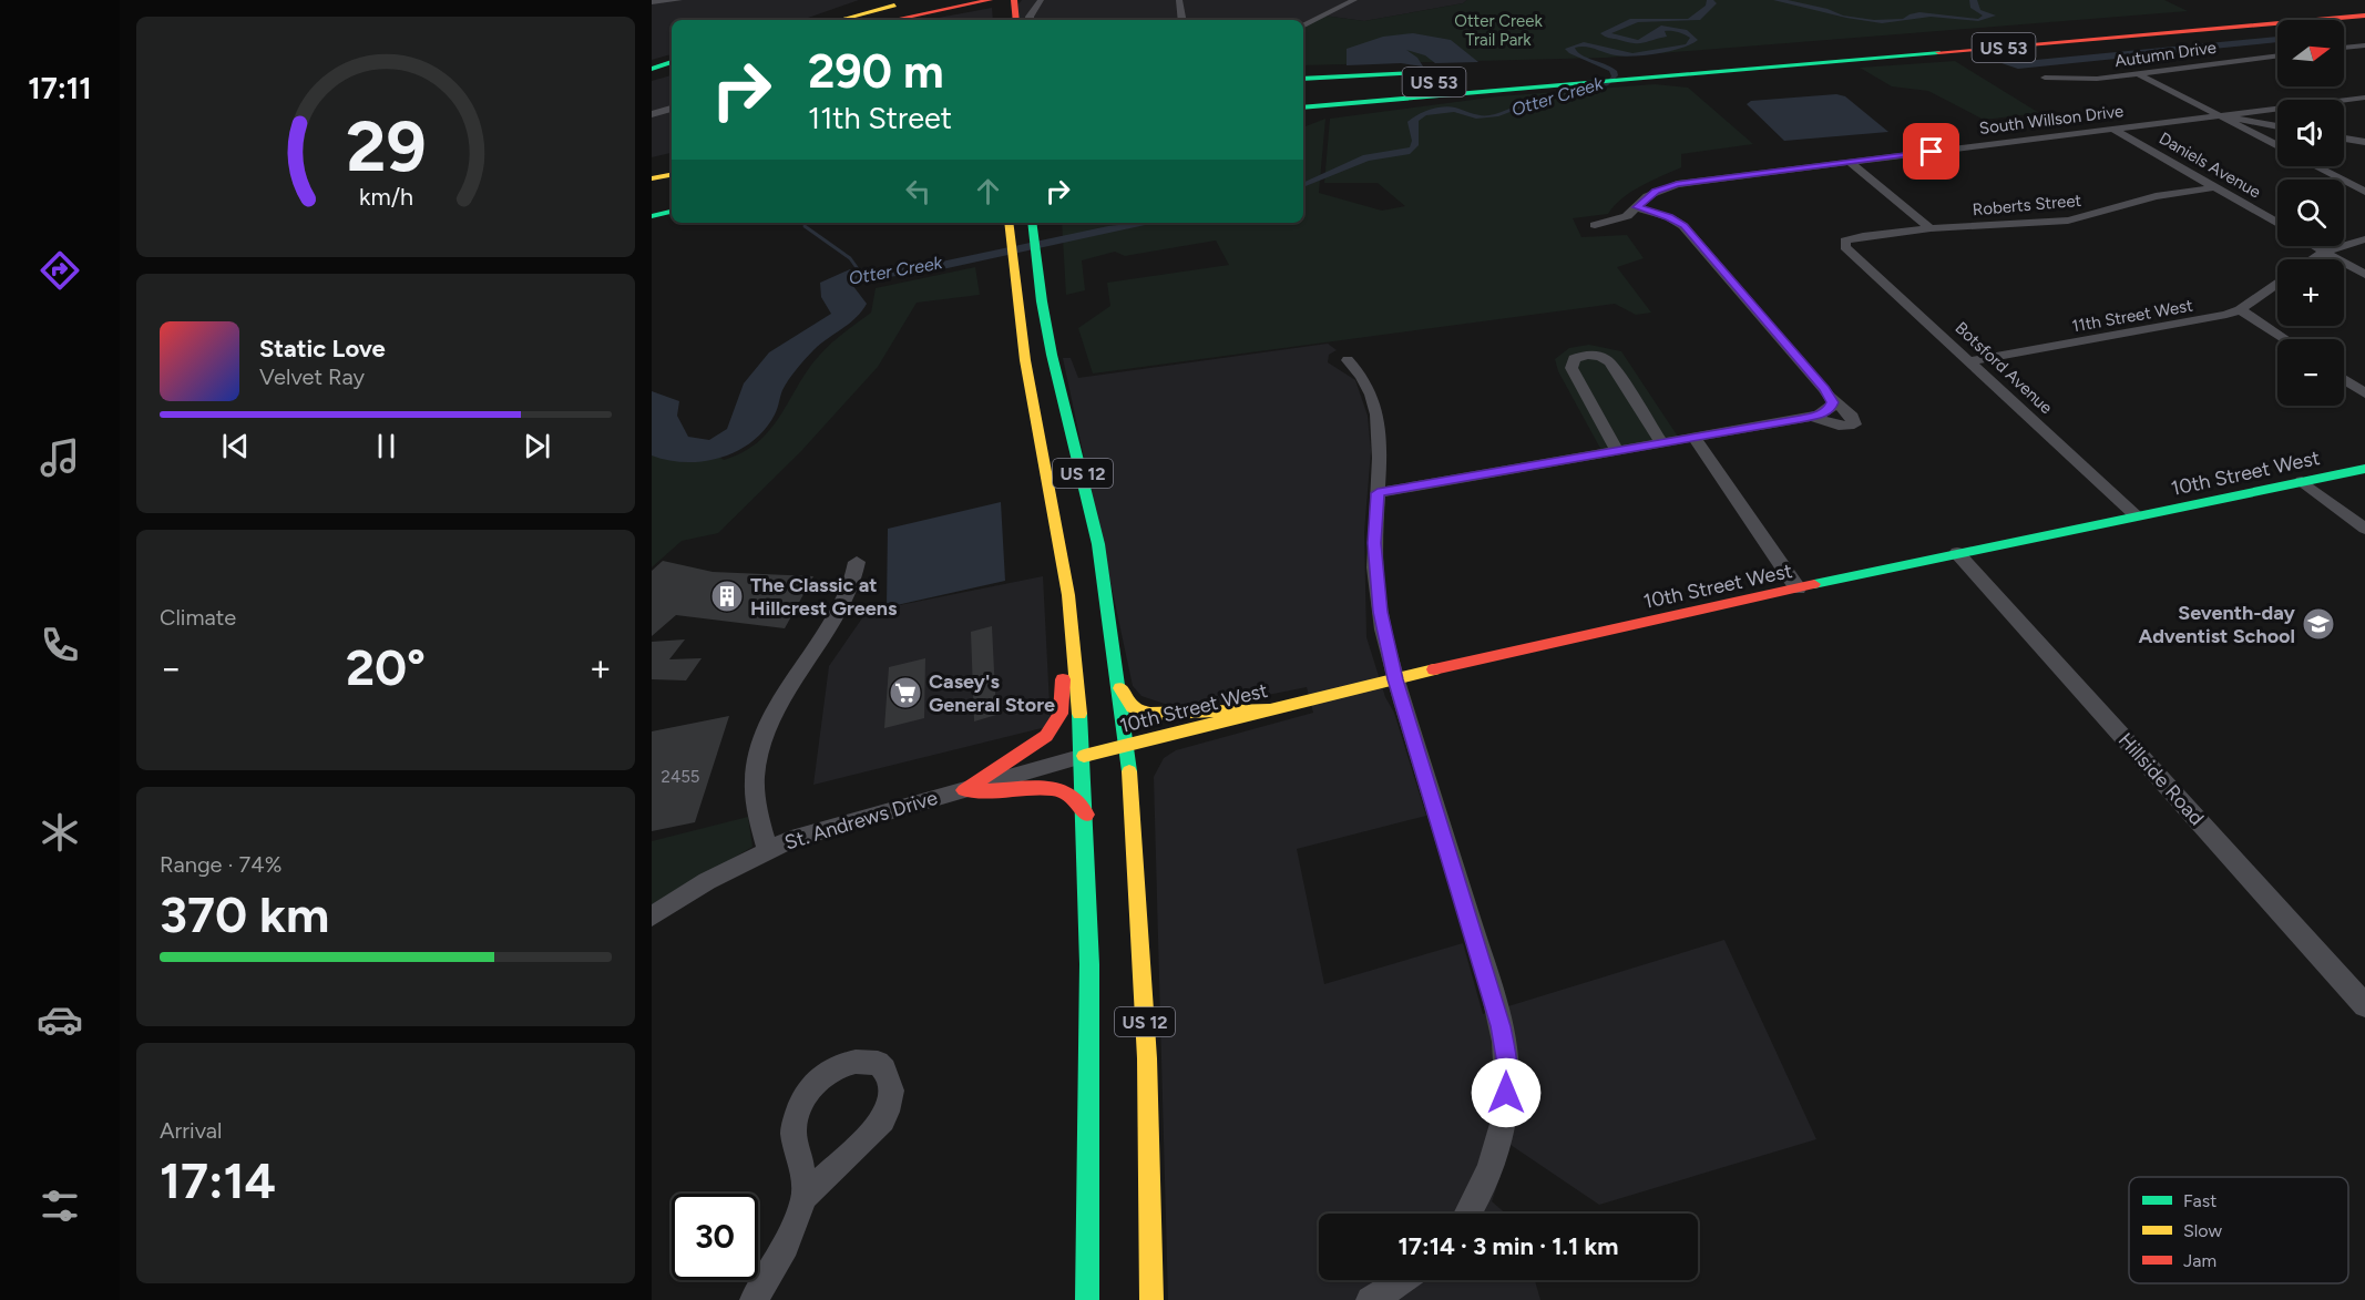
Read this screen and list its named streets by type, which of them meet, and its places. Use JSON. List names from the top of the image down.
{
  "streets": {
    "main road": ["US 53", "US 12", "10th Street West"],
    "street": [
      "Autumn Drive",
      "South Willson Drive",
      "Daniels Avenue",
      "Roberts Street",
      "11th Street West",
      "Botsford Avenue",
      "Hillside Road",
      "St. Andrews Drive"
    ]
  },
  "crossings": [
    ["South Willson Drive", "Daniels Avenue"],
    ["Daniels Avenue", "Roberts Street"],
    ["Roberts Street", "Botsford Avenue"],
    ["11th Street West", "Botsford Avenue"],
    ["Botsford Avenue", "10th Street West"],
    ["US 12", "10th Street West"],
    ["US 12", "St. Andrews Drive"],
    ["10th Street West", "Hillside Road"],
    ["10th Street West", "St. Andrews Drive"]
  ],
  "water": ["Otter Creek"],
  "parks": ["Otter Creek Trail Park"],
  "places": {
    "building": ["The Classic at Hillcrest Greens"],
    "school or university": ["Seventh-day Adventist School"],
    "supermarket": ["Casey's General Store"]
  },
  "house_numbers": ["2455"],
  "legend": ["Fast", "Slow", "Jam"],
  "north": "right",
  "page": {
    "tabs": "17:11",
    "map_buttons": ["+", "−"],
    "turn": ["290 m", "11th Street"],
    "song": ["Static Love", "Velvet Ray"],
    "tile": [
      "Climate",
      ["Range · 74%", "370 km"],
      ["Arrival", "17:14"]
    ],
    "heat": ["−", "20°", "+"],
    "limit": "30",
    "trip": "17:14 · 3 min · 1.1 km",
    "gauge": ["29", "km/h"]
  }
}
